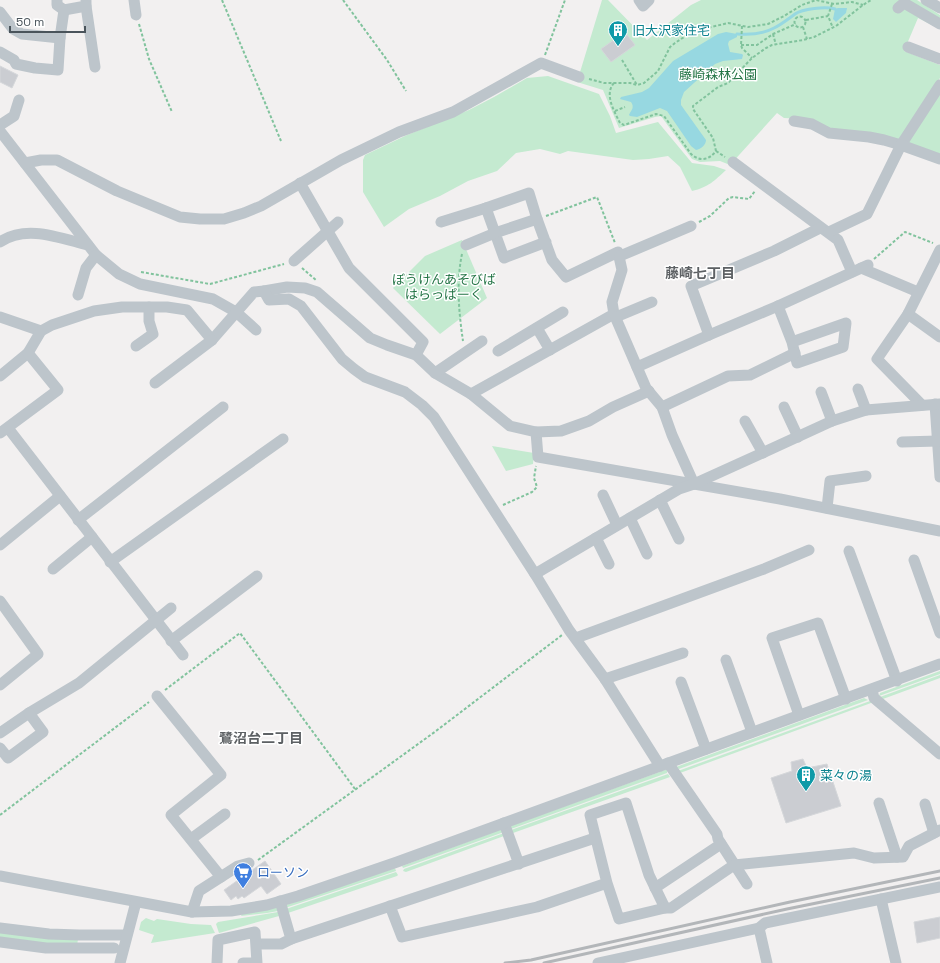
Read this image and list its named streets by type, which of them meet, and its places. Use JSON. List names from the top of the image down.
{
  "districts": ["藤崎七丁目", "鷺沼台二丁目"],
  "parks": ["藤崎森林公園", "ぼうけんあそびば はらっぱーく"],
  "places": {
    "building": ["旧大沢家住宅", "菜々の湯"],
    "supermarket": ["ローソン"]
  },
  "scale_bar": "50 m"
}
